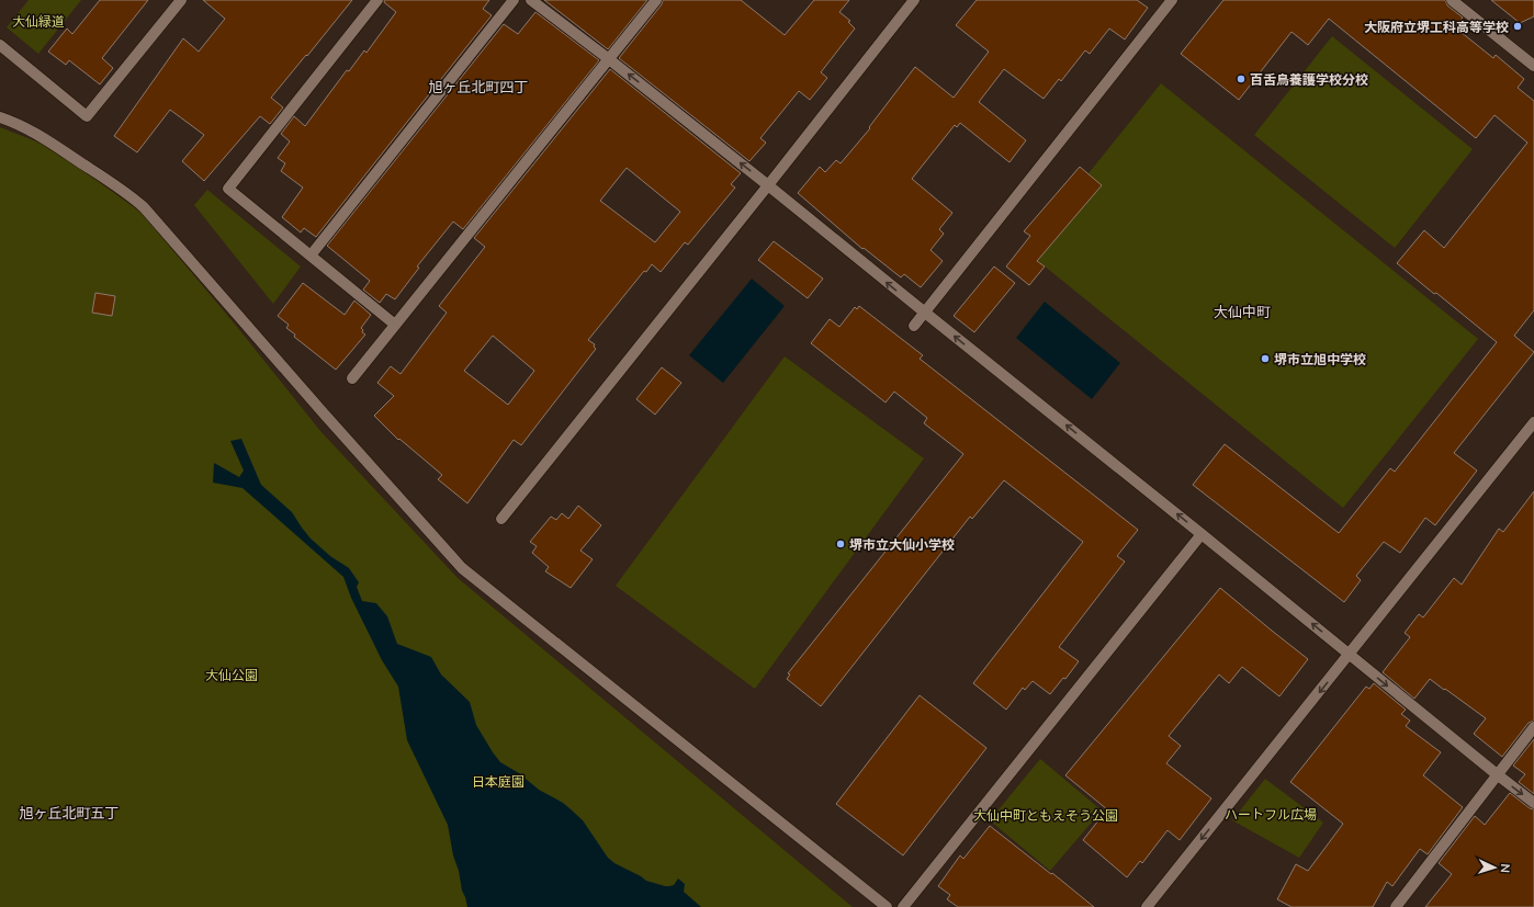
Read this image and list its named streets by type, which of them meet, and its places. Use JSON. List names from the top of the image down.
{
  "districts": ["旭ヶ丘北町四丁", "大仙中町", "旭ヶ丘北町五丁"],
  "parks": [
    "大仙緑道",
    "大仙公園",
    "日本庭園",
    "ハートフル広場",
    "大仙中町ともえそう公園"
  ],
  "places": [
    "大阪府立堺工科高等学校",
    "百舌鳥養護学校分校",
    "堺市立旭中学校",
    "堺市立大仙小学校"
  ],
  "north": "right"
}
